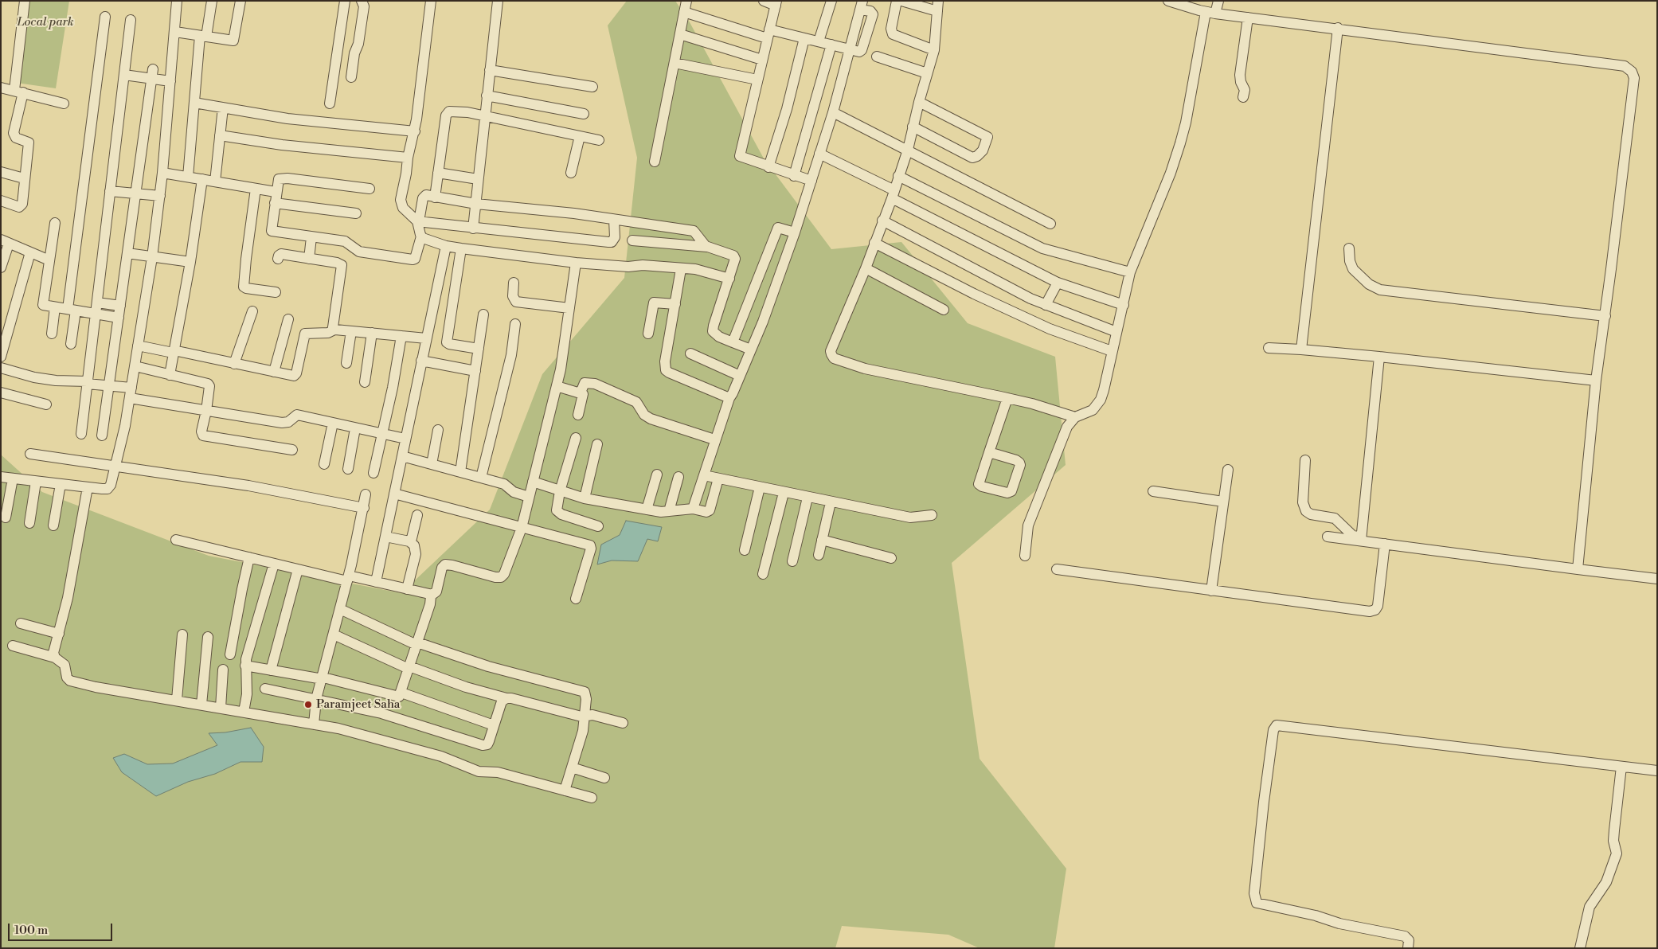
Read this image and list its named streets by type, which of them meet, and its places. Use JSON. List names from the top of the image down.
{
  "parks": ["Local park"],
  "places": ["Paramjeet Saha"],
  "scale_bar": "100 m"
}
